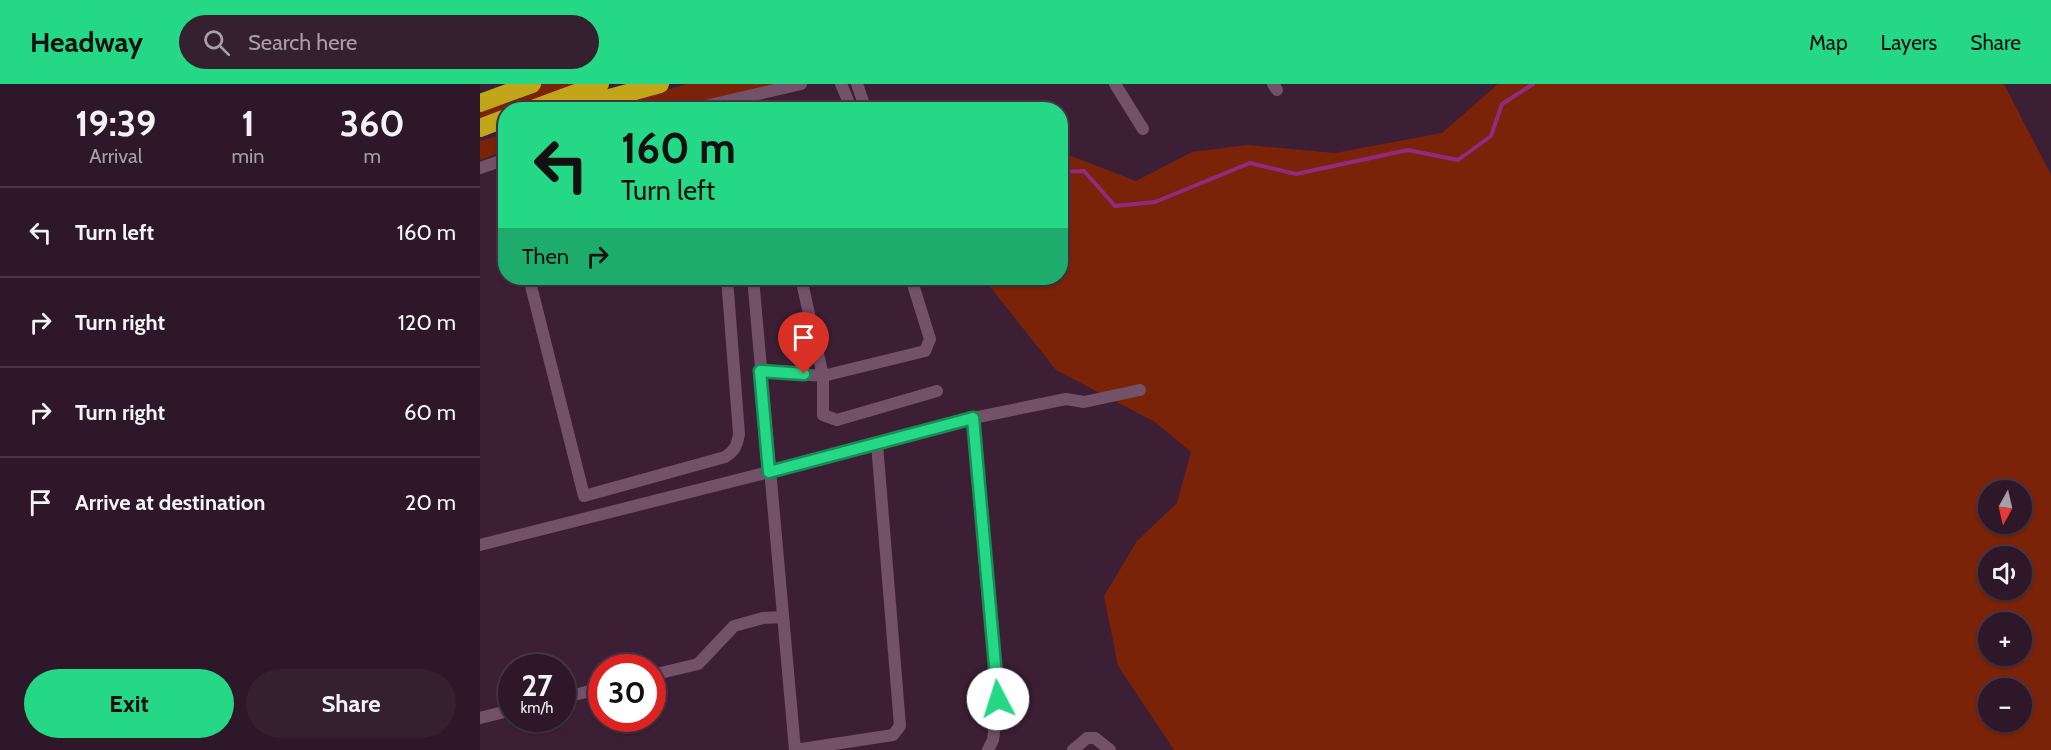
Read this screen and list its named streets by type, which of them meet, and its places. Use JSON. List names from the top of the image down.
{
  "north": "bottom",
  "page": {
    "header": "Headway",
    "search": "Search here",
    "nav": ["Map", "Layers", "Share"],
    "eta": [
      "19:39",
      "Arrival",
      "1",
      "min",
      "360",
      "m"
    ],
    "turn": ["160 m", "Turn left"],
    "list": [
      {
        "name": "Turn left",
        "value": "160 m"
      },
      {
        "name": "Turn right",
        "value": "120 m"
      },
      {
        "name": "Turn right",
        "value": "60 m"
      },
      {
        "name": "Arrive at destination",
        "value": "20 m"
      }
    ],
    "then": "Then",
    "map_buttons": ["+", "−"],
    "speed": "27 km/h",
    "limit": "30",
    "buttons": ["Exit", "Share"]
  }
}
